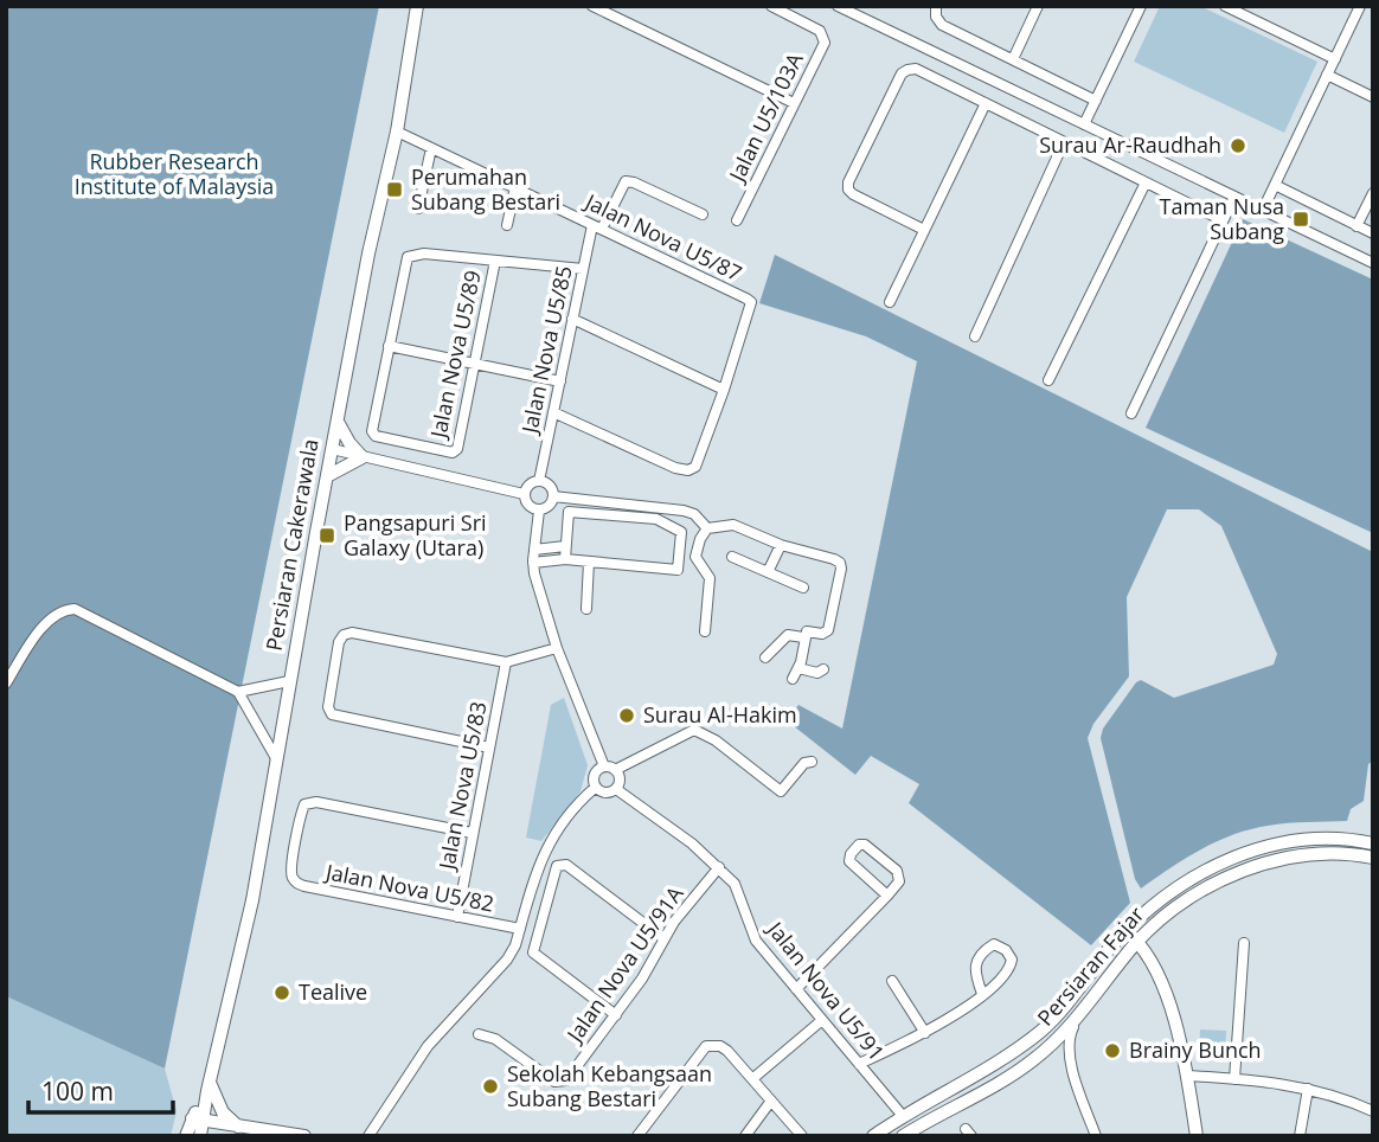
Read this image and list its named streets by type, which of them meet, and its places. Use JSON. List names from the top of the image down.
{
  "streets": {
    "street": [
      "Jalan U5/103A",
      "Jalan Nova U5/87",
      "Jalan Nova U5/85",
      "Jalan Nova U5/89",
      "Persiaran Cakerawala",
      "Jalan Nova U5/83",
      "Jalan Nova U5/82",
      "Jalan Nova U5/91A",
      "Persiaran Fajar",
      "Jalan Nova U5/91"
    ]
  },
  "crossings": [
    ["Jalan Nova U5/87", "Jalan Nova U5/85"],
    ["Jalan Nova U5/87", "Persiaran Cakerawala"],
    ["Jalan Nova U5/85", "Jalan Nova U5/89"],
    ["Jalan Nova U5/83", "Jalan Nova U5/82"],
    ["Jalan Nova U5/91A", "Jalan Nova U5/91"]
  ],
  "parks": ["Rubber Research Institute of Malaysia"],
  "places": {
    "other": [
      "Surau Ar-Raudhah",
      "Surau Al-Hakim",
      "Tealive",
      "Brainy Bunch",
      "Sekolah Kebangsaan Subang Bestari"
    ],
    "transit": ["Perumahan Subang Bestari", "Taman Nusa Subang", "Pangsapuri Sri Galaxy (Utara)"]
  },
  "scale_bar": "100 m"
}
